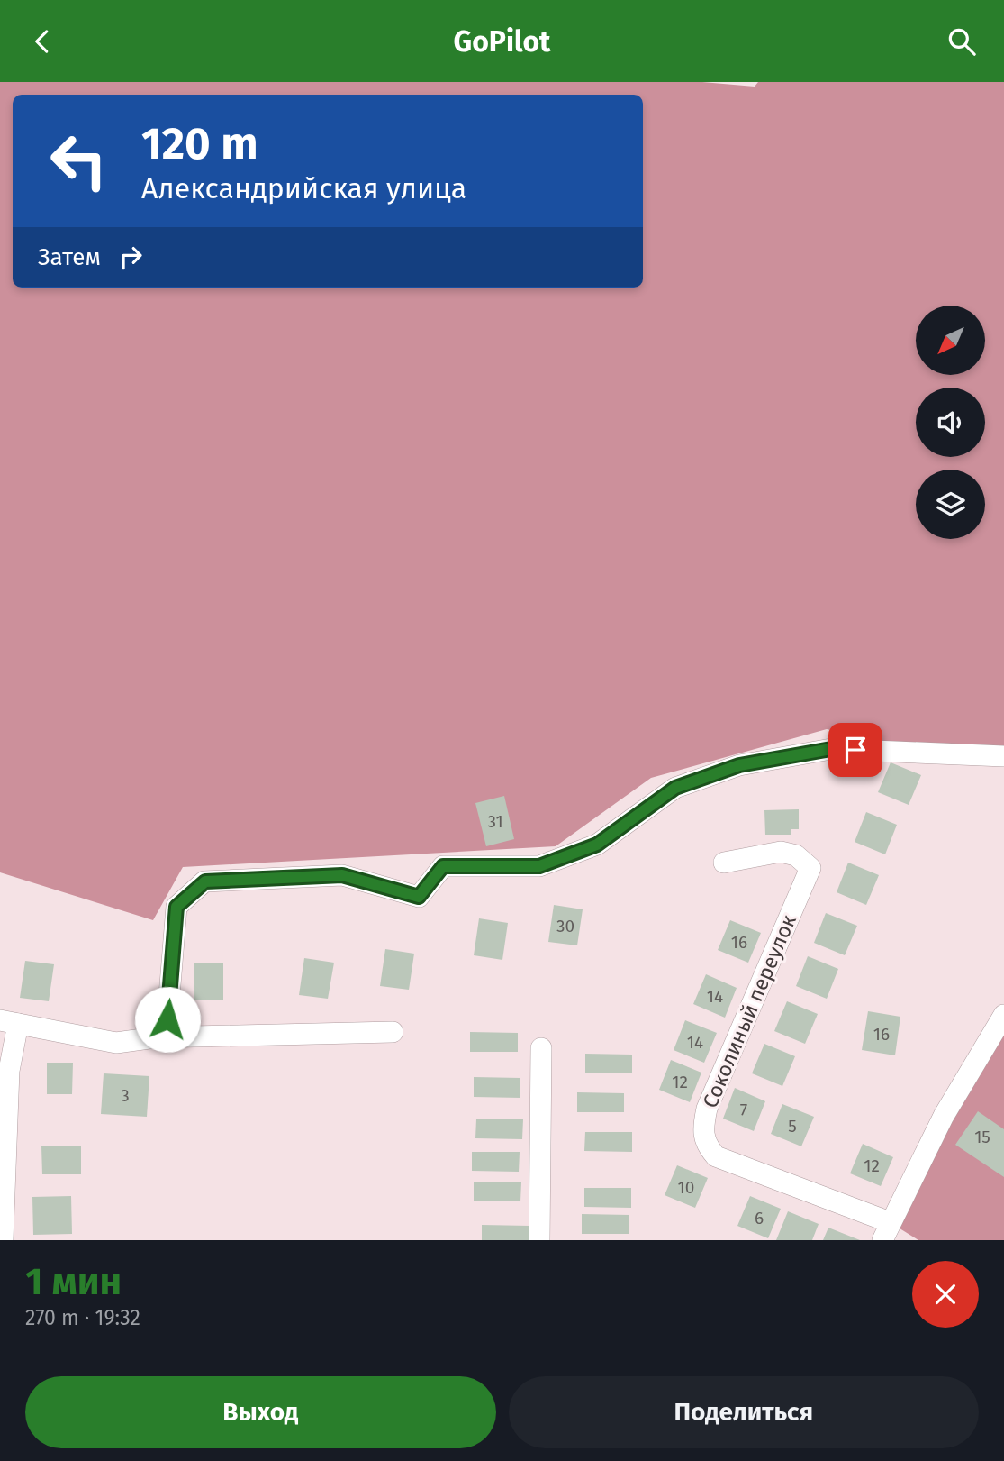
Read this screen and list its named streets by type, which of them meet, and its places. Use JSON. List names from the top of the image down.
{
  "streets": {
    "street": ["Соколиный переулок"]
  },
  "house_numbers": [
    "31",
    "30",
    "16",
    "14",
    "16",
    "14",
    "12",
    "3",
    "7",
    "5",
    "15",
    "12",
    "10",
    "6"
  ],
  "north": "bottom left",
  "page": {
    "header": "GoPilot",
    "turn": ["120 m", "Александрийская улица"],
    "then": "Затем",
    "heading": ["1 мин", "270 m · 19:32"],
    "buttons": ["Выход", "Поделиться"]
  }
}
